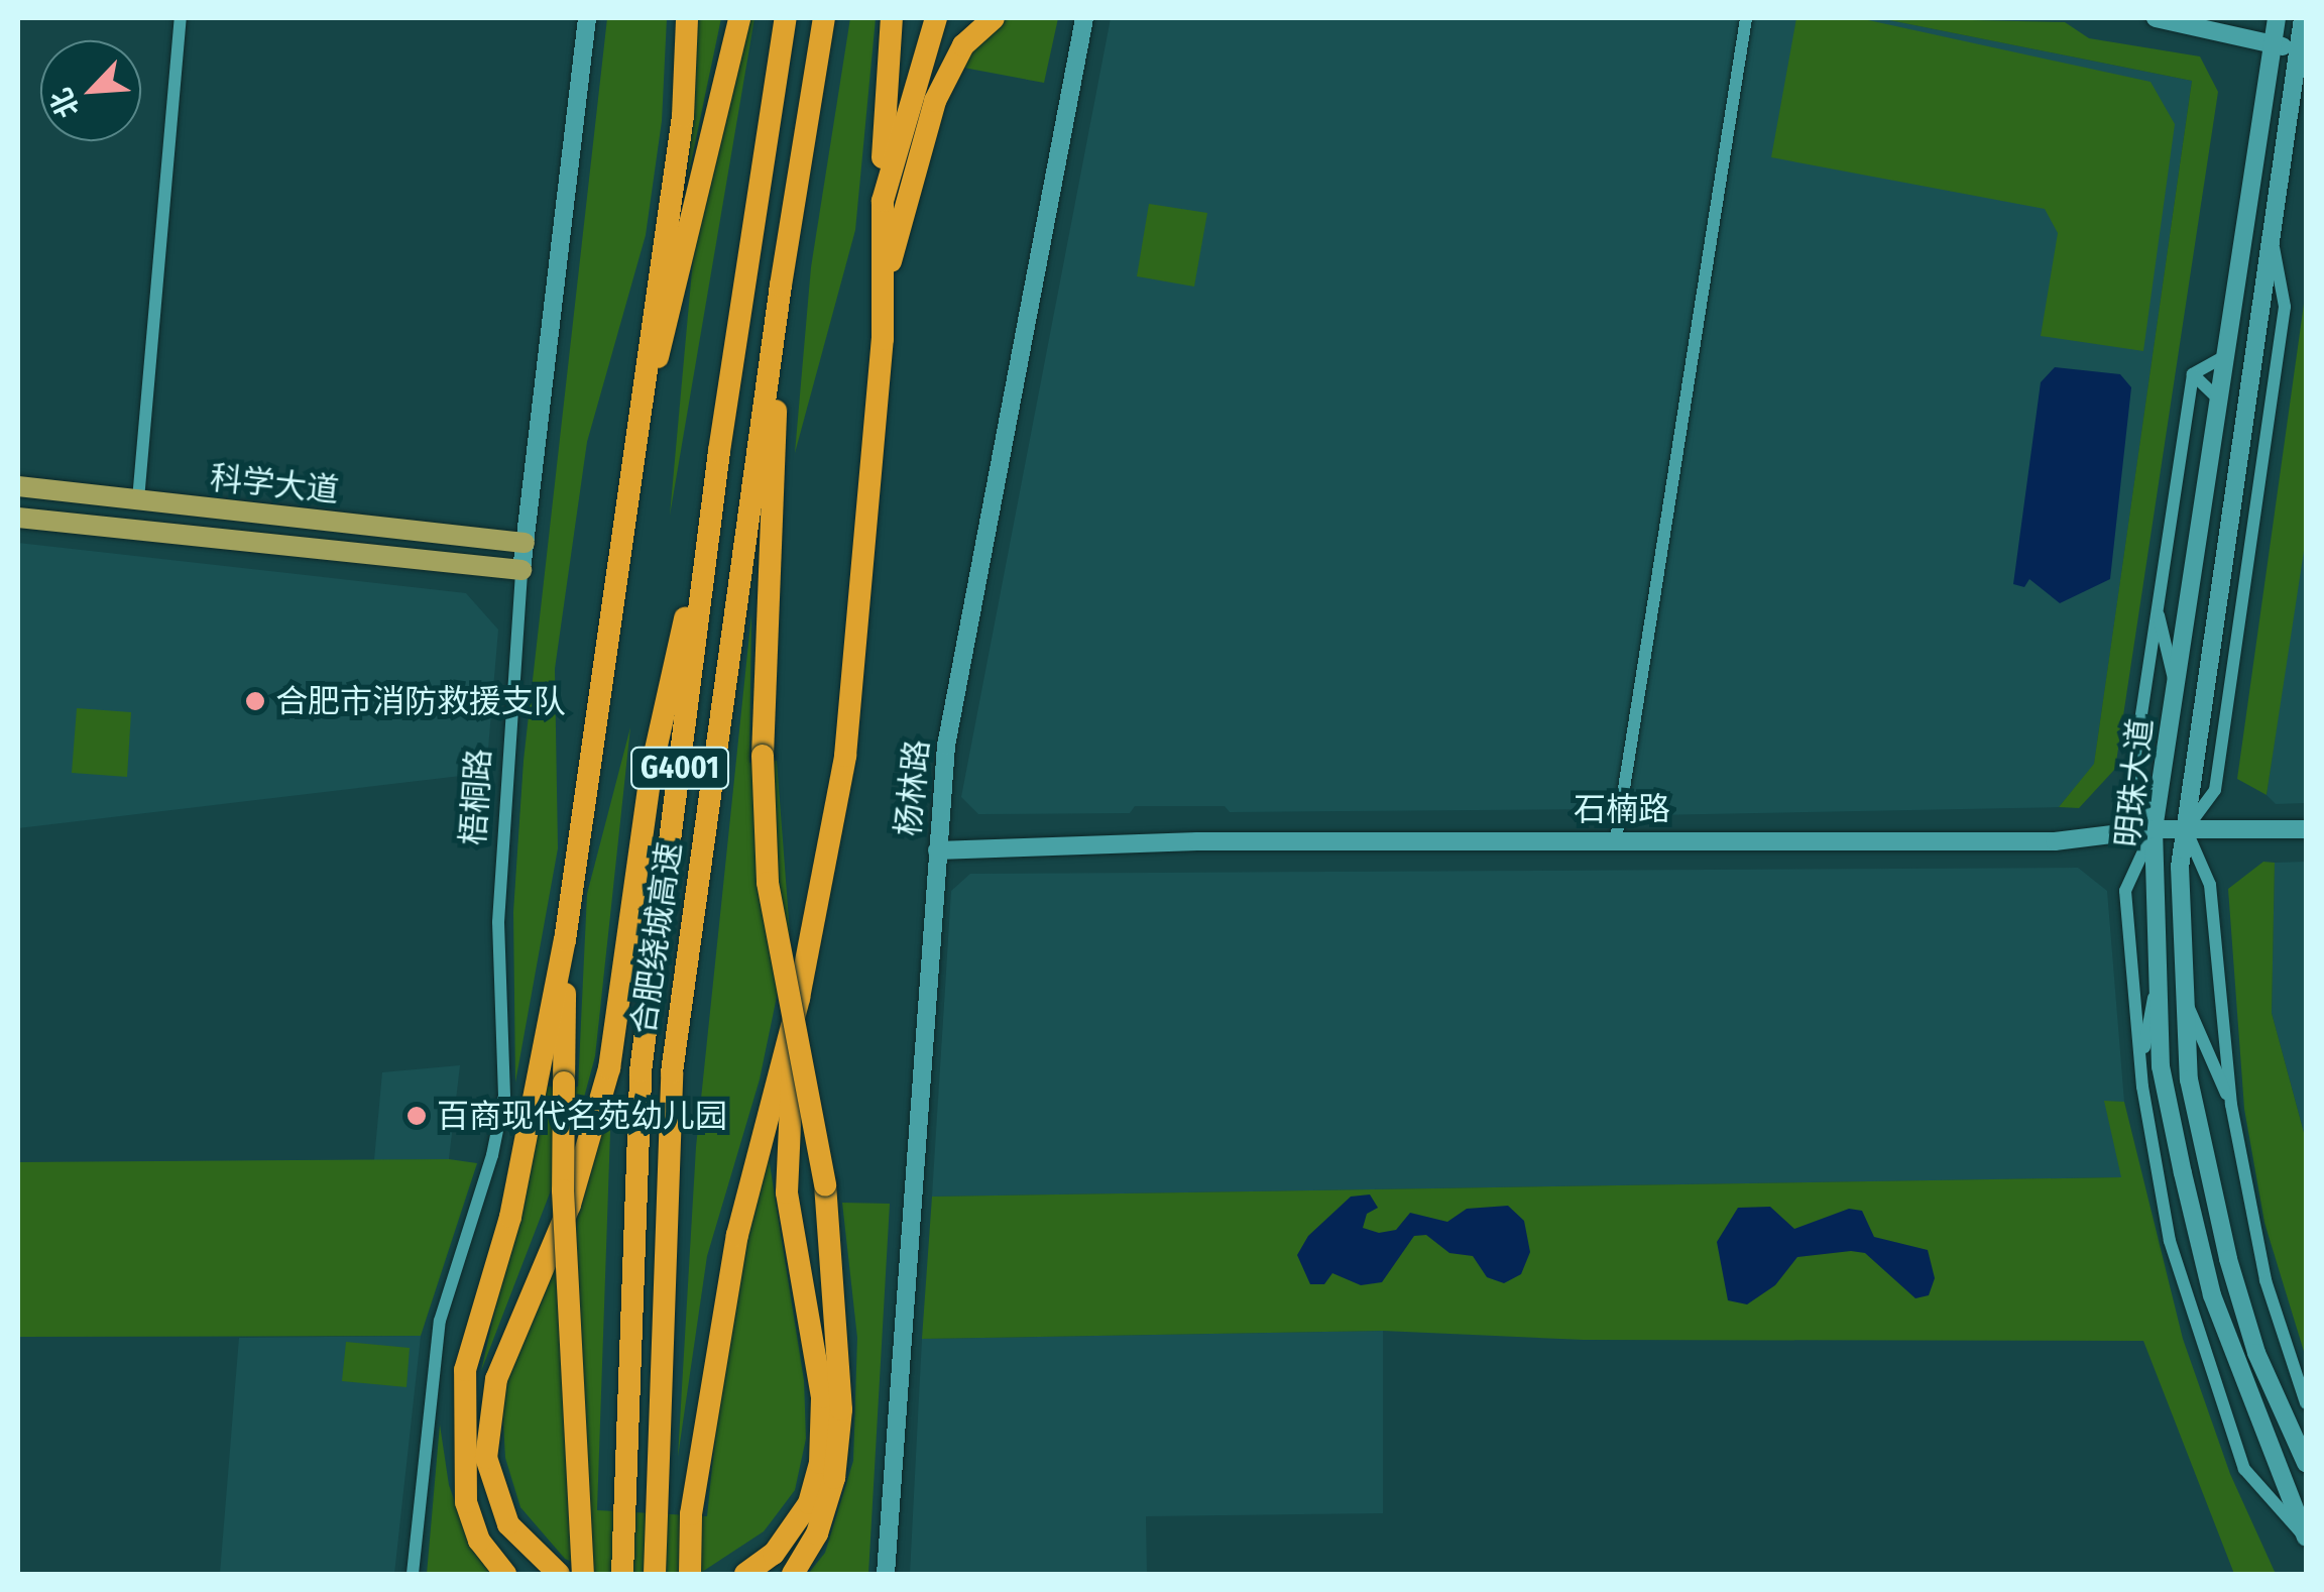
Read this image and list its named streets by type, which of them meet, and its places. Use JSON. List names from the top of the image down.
{
  "streets": {
    "highway": ["G4001", "合肥绕城高速"],
    "main road": ["科学大道"],
    "street": [
      "明珠大道",
      "杨林路",
      "梧桐路",
      "石楠路"
    ]
  },
  "crossings": [
    ["科学大道", "梧桐路"],
    ["明珠大道", "石楠路"],
    ["杨林路", "石楠路"]
  ],
  "places": ["合肥市消防救援支队", "百商现代名苑幼儿园"],
  "north": "bottom left"
}
